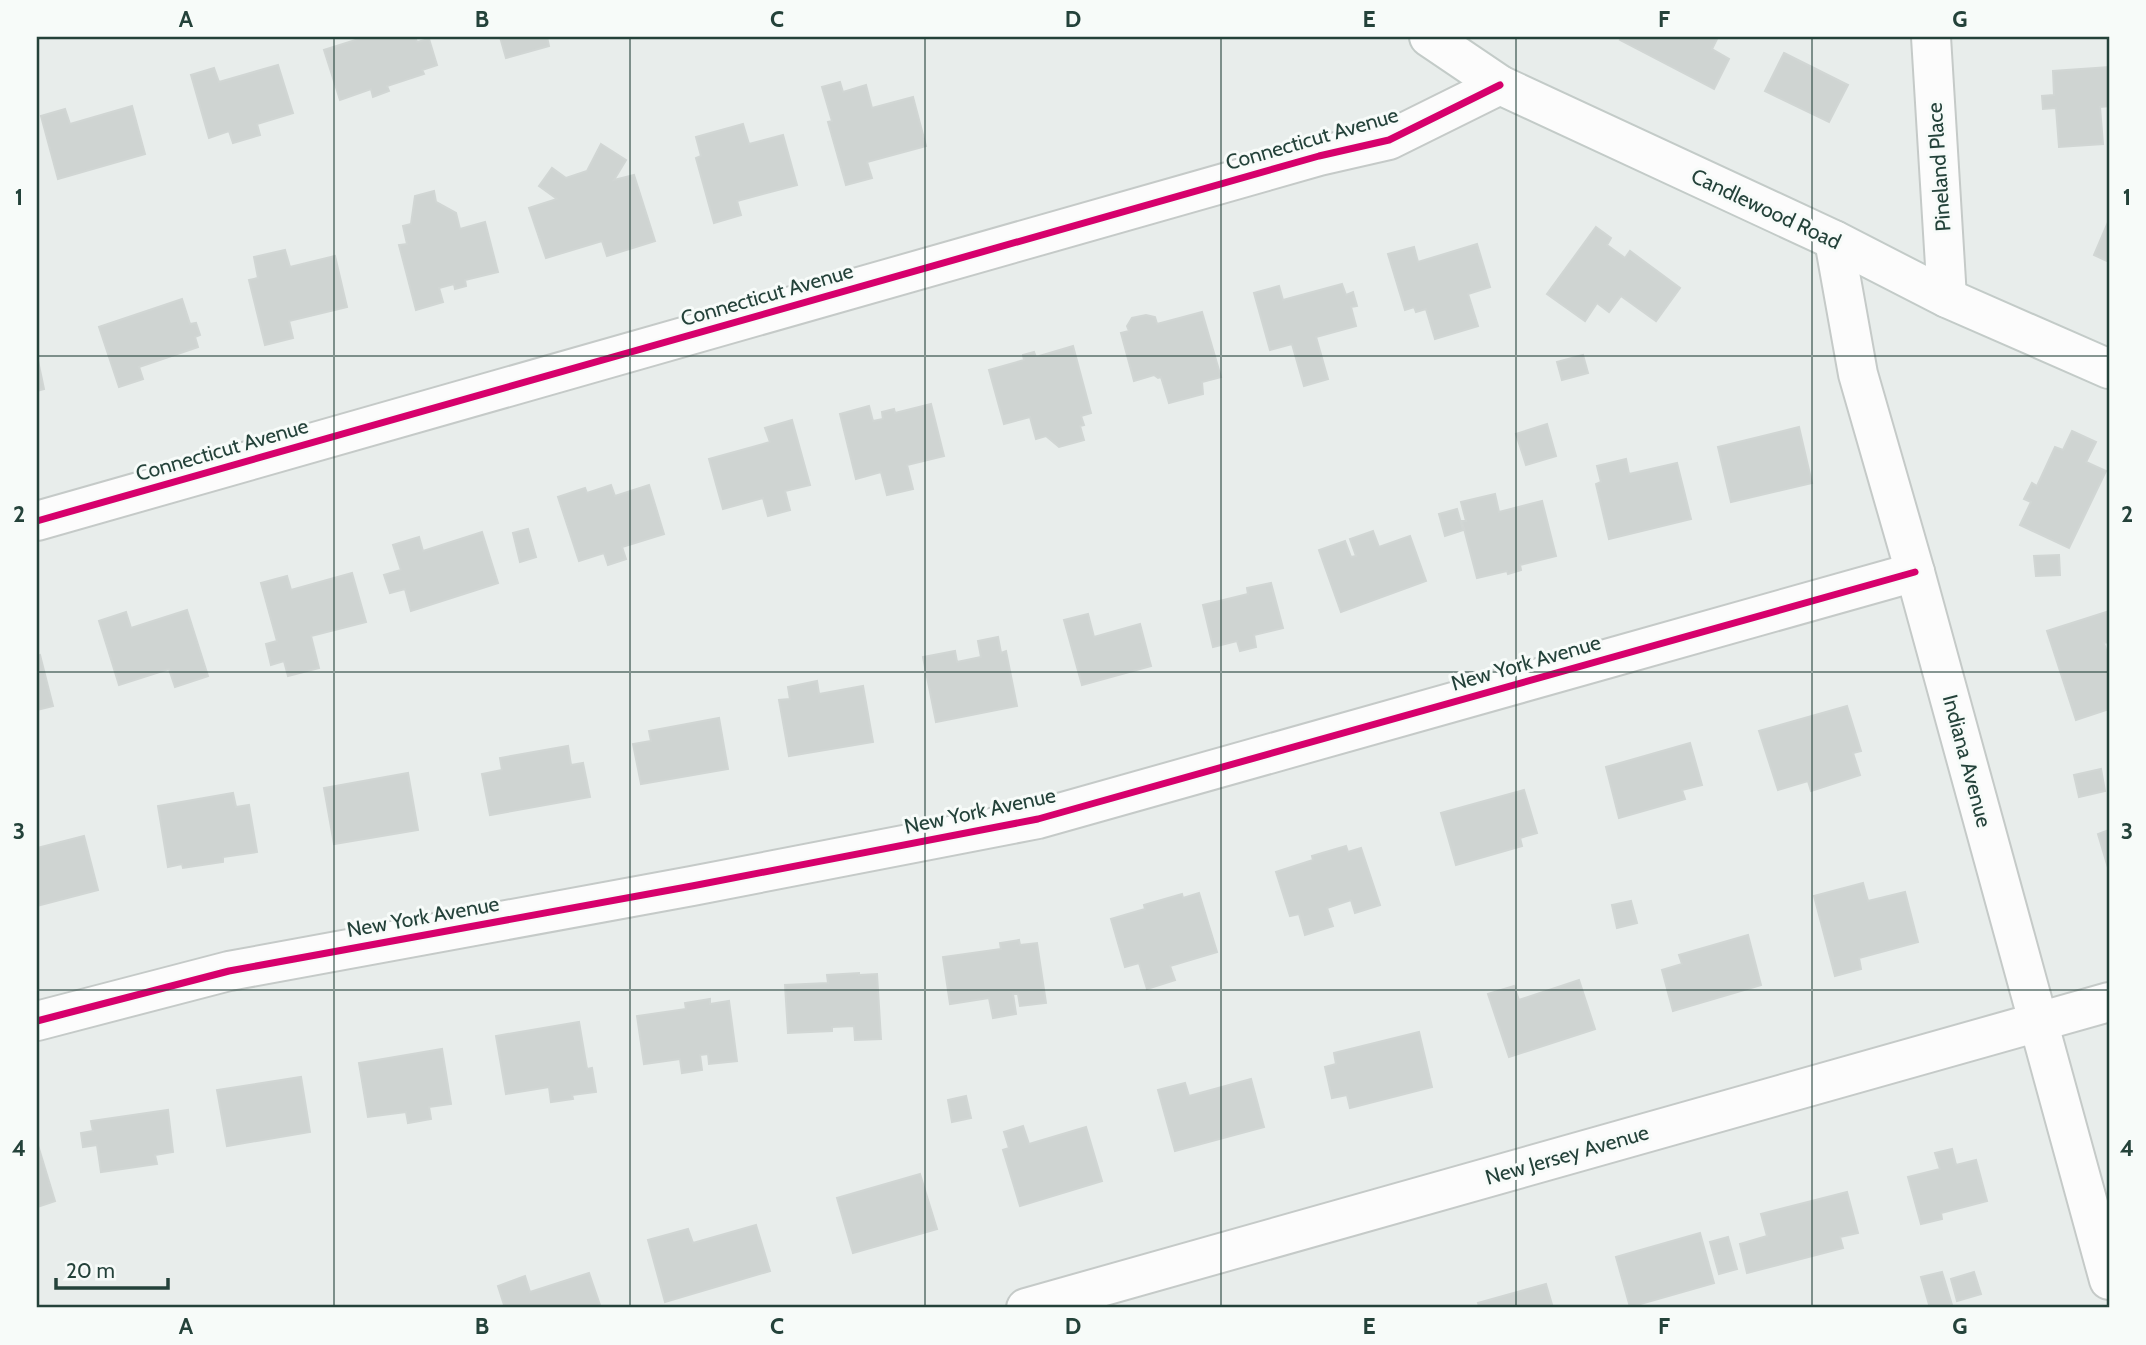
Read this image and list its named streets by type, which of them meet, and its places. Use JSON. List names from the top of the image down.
{
  "streets": {
    "street": [
      "Connecticut Avenue",
      "Pineland Place",
      "Candlewood Road",
      "New York Avenue",
      "Indiana Avenue",
      "New Jersey Avenue"
    ]
  },
  "crossings": [
    ["Connecticut Avenue", "Candlewood Road"],
    ["Pineland Place", "Candlewood Road"],
    ["Candlewood Road", "Indiana Avenue"],
    ["New York Avenue", "Indiana Avenue"],
    ["Indiana Avenue", "New Jersey Avenue"]
  ],
  "scale_bar": "20 m",
  "grid": {
    "columns": [
      "A",
      "B",
      "C",
      "D",
      "E",
      "F",
      "G"
    ],
    "rows": [
      "1",
      "2",
      "3",
      "4"
    ]
  }
}
